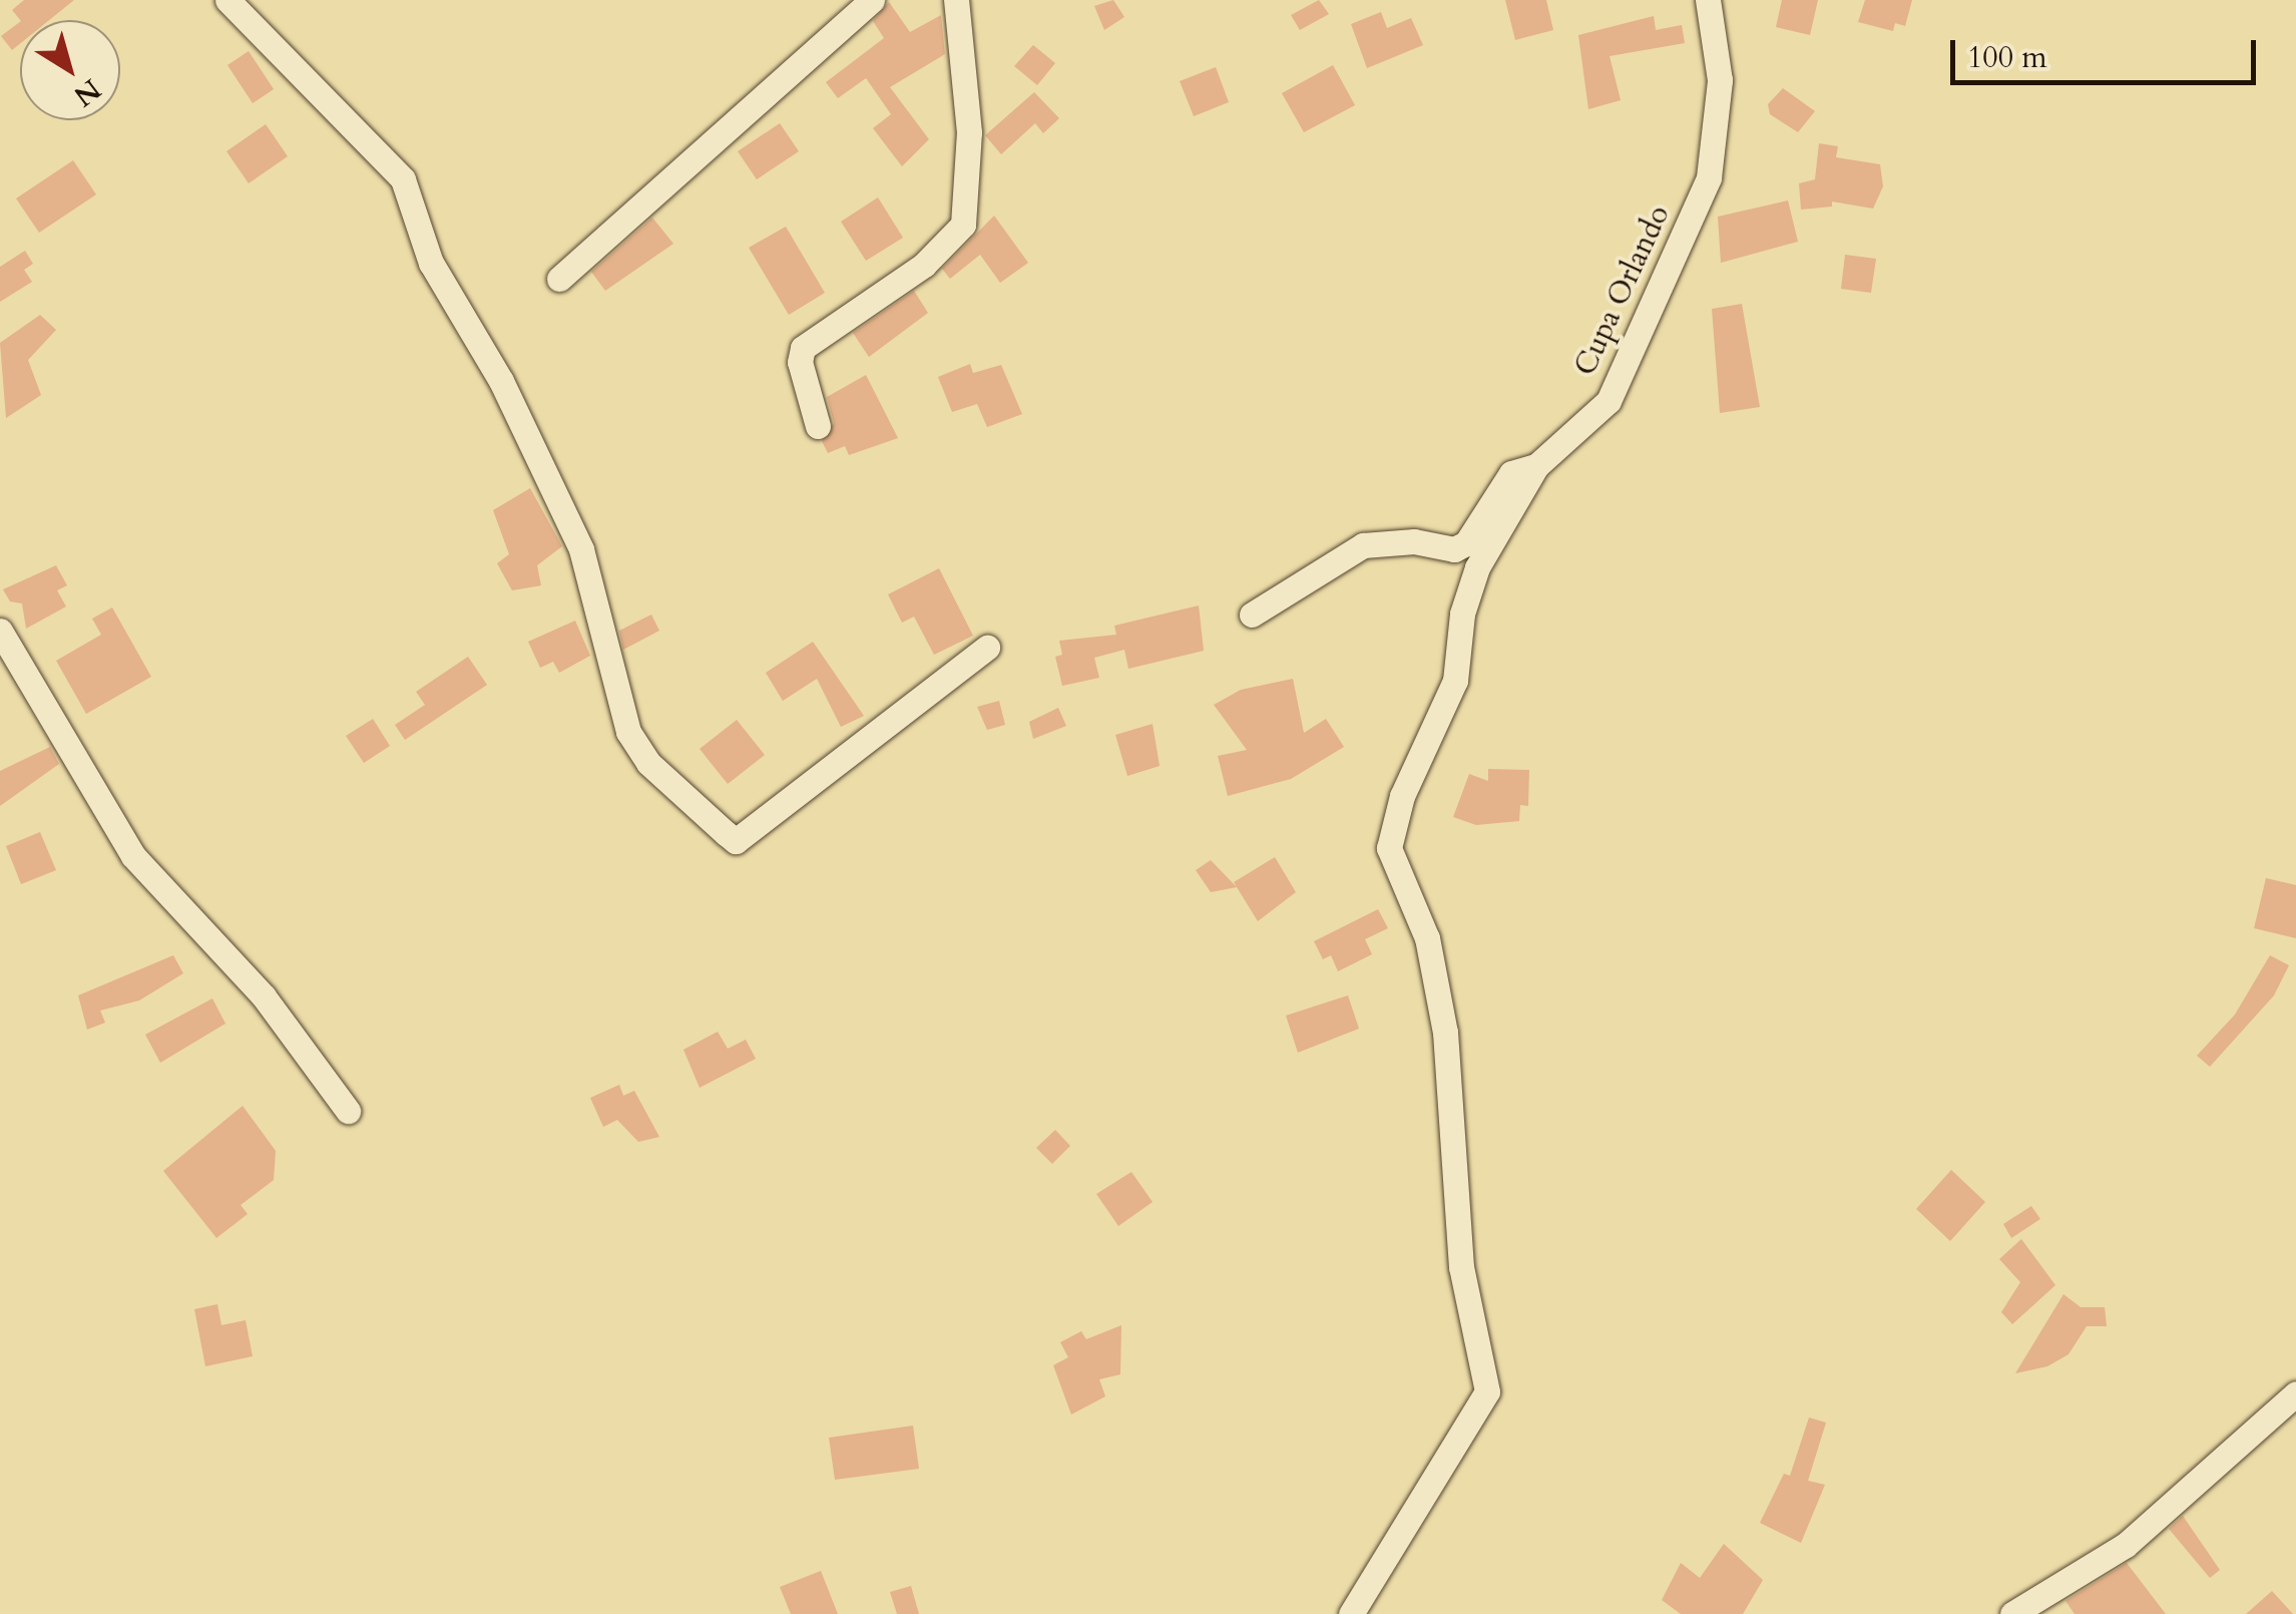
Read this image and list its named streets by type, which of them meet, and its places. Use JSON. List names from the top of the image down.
{
  "streets": {
    "street": ["Cupa Orlando"]
  },
  "scale_bar": "100 m",
  "north": "bottom right"
}
